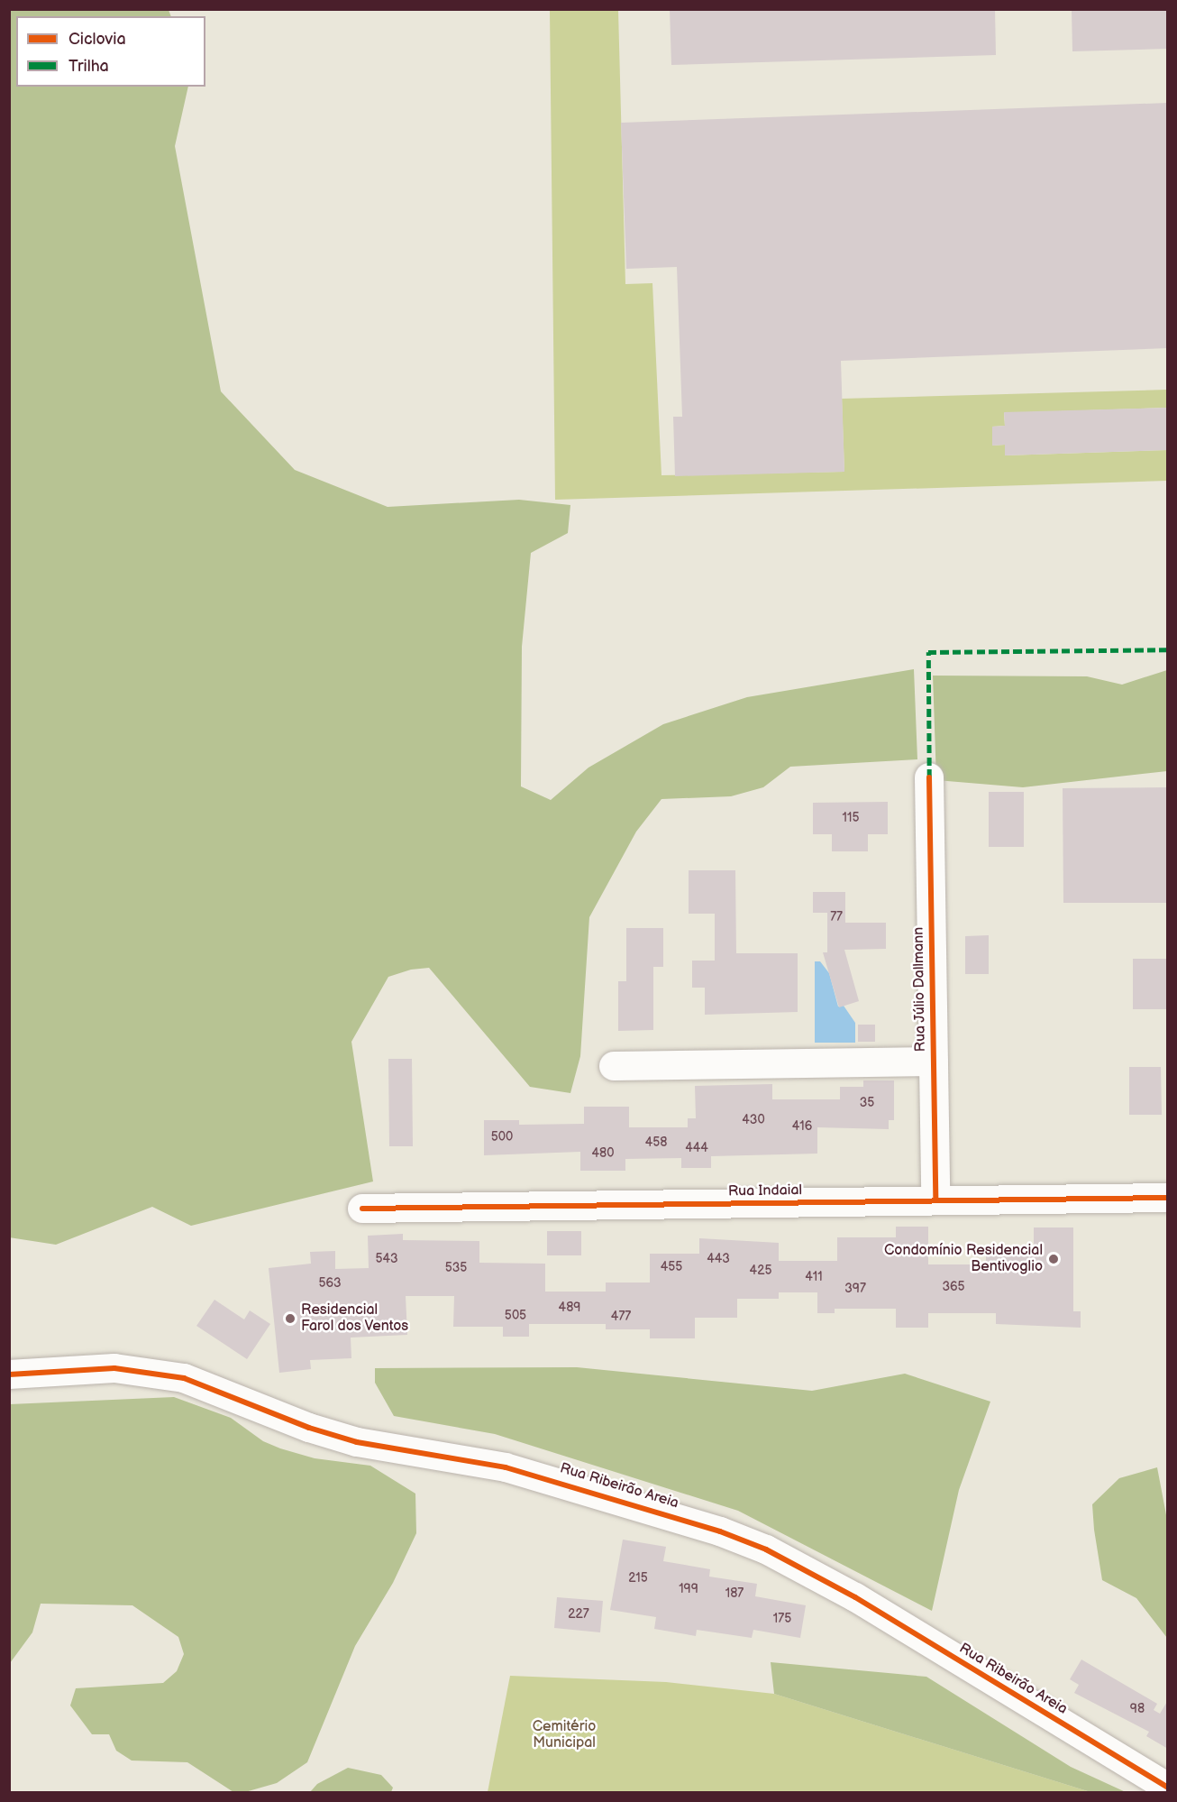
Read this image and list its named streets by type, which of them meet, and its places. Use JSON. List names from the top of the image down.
{
  "streets": {
    "street": ["Rua Júlio Dallmann", "Rua Indaial", "Rua Ribeirão Areia"]
  },
  "crossings": [
    ["Rua Júlio Dallmann", "Rua Indaial"]
  ],
  "parks": ["Cemitério Municipal"],
  "places": ["Condomínio Residencial Bentivoglio", "Residencial Farol dos Ventos"],
  "house_numbers": [
    "115",
    "77",
    "35",
    "430",
    "416",
    "500",
    "458",
    "444",
    "480",
    "543",
    "443",
    "455",
    "535",
    "425",
    "411",
    "563",
    "365",
    "397",
    "489",
    "505",
    "477",
    "215",
    "199",
    "187",
    "227",
    "175",
    "98"
  ],
  "legend": ["Ciclovia", "Trilha"]
}
